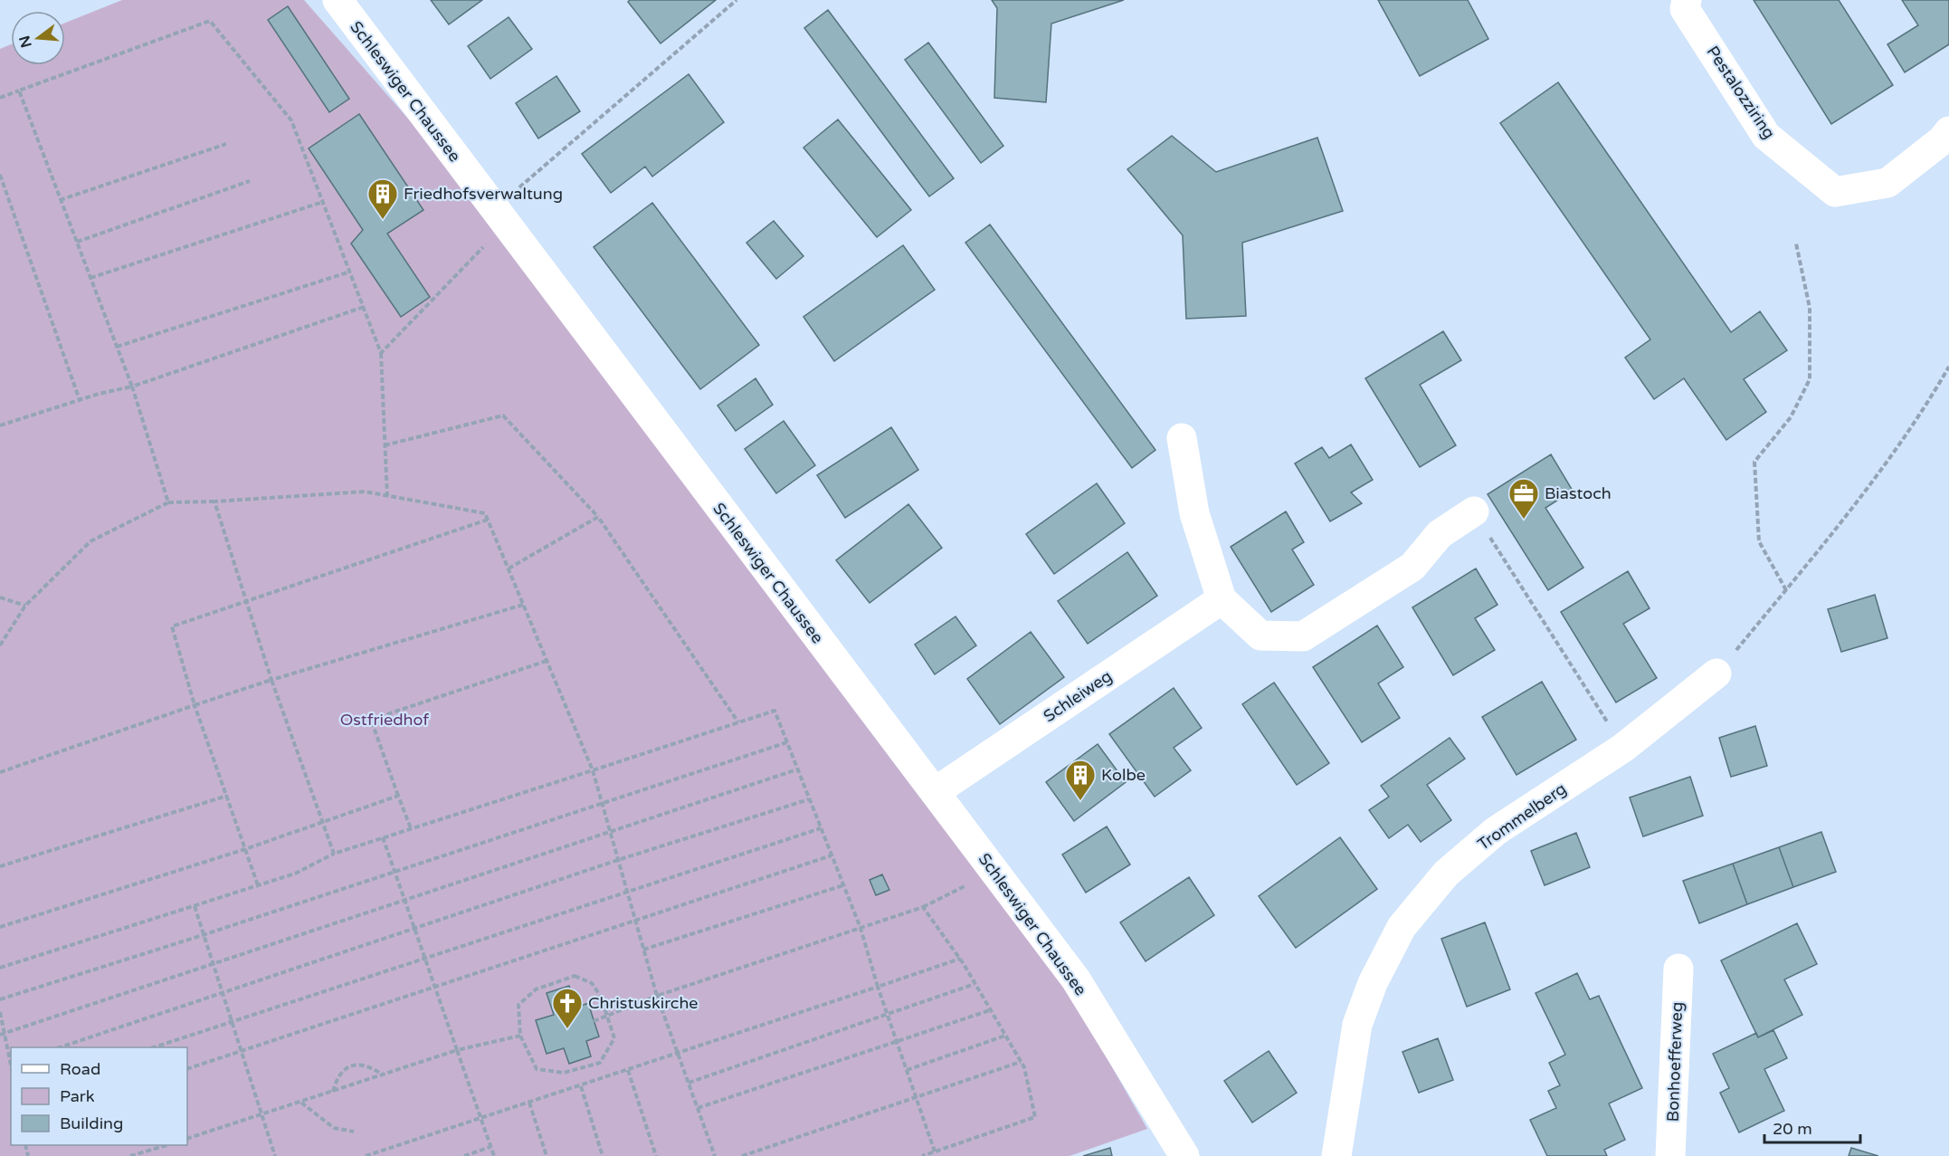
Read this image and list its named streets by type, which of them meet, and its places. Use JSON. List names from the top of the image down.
{
  "streets": {
    "street": [
      "Schleswiger Chaussee",
      "Pestalozziring",
      "Schleiweg",
      "Trommelberg",
      "Bonhoefferweg"
    ]
  },
  "crossings": [
    ["Schleswiger Chaussee", "Schleiweg"]
  ],
  "parks": ["Ostfriedhof"],
  "places": {
    "building": ["Friedhofsverwaltung", "Kolbe"],
    "office": ["Biastoch"],
    "church": ["Christuskirche"]
  },
  "legend": ["Road", "Park", "Building"],
  "scale_bar": "20 m",
  "north": "left"
}
